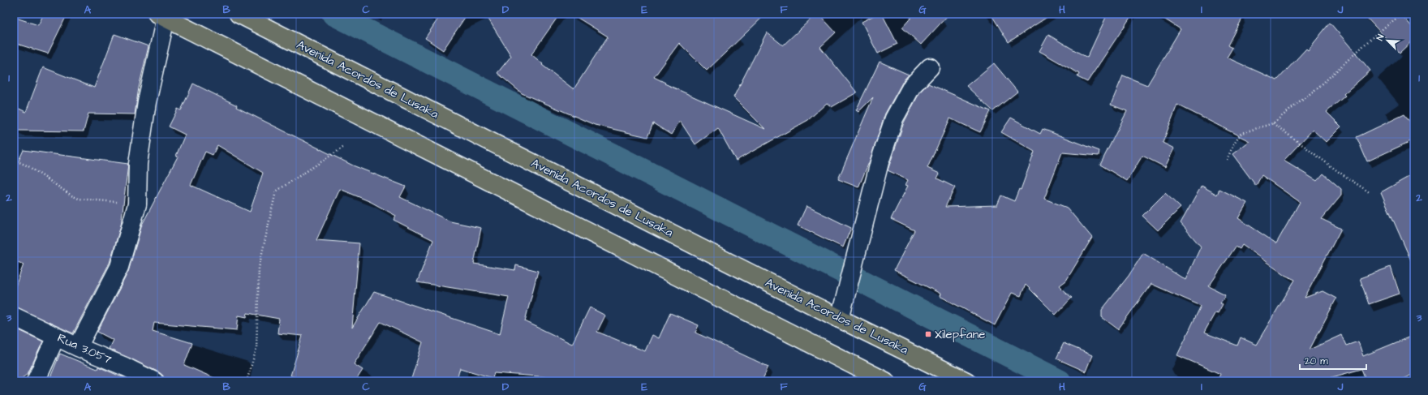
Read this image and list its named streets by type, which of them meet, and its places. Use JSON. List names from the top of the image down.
{
  "streets": {
    "main road": ["Avenida Acordos de Lusaka"],
    "street": ["Rua 3.057"]
  },
  "places": {
    "transit": ["Xilepfane"]
  },
  "scale_bar": "20 m",
  "north": "top left",
  "grid": {
    "columns": [
      "A",
      "B",
      "C",
      "D",
      "E",
      "F",
      "G",
      "H",
      "I",
      "J"
    ],
    "rows": ["1", "2", "3"]
  }
}
